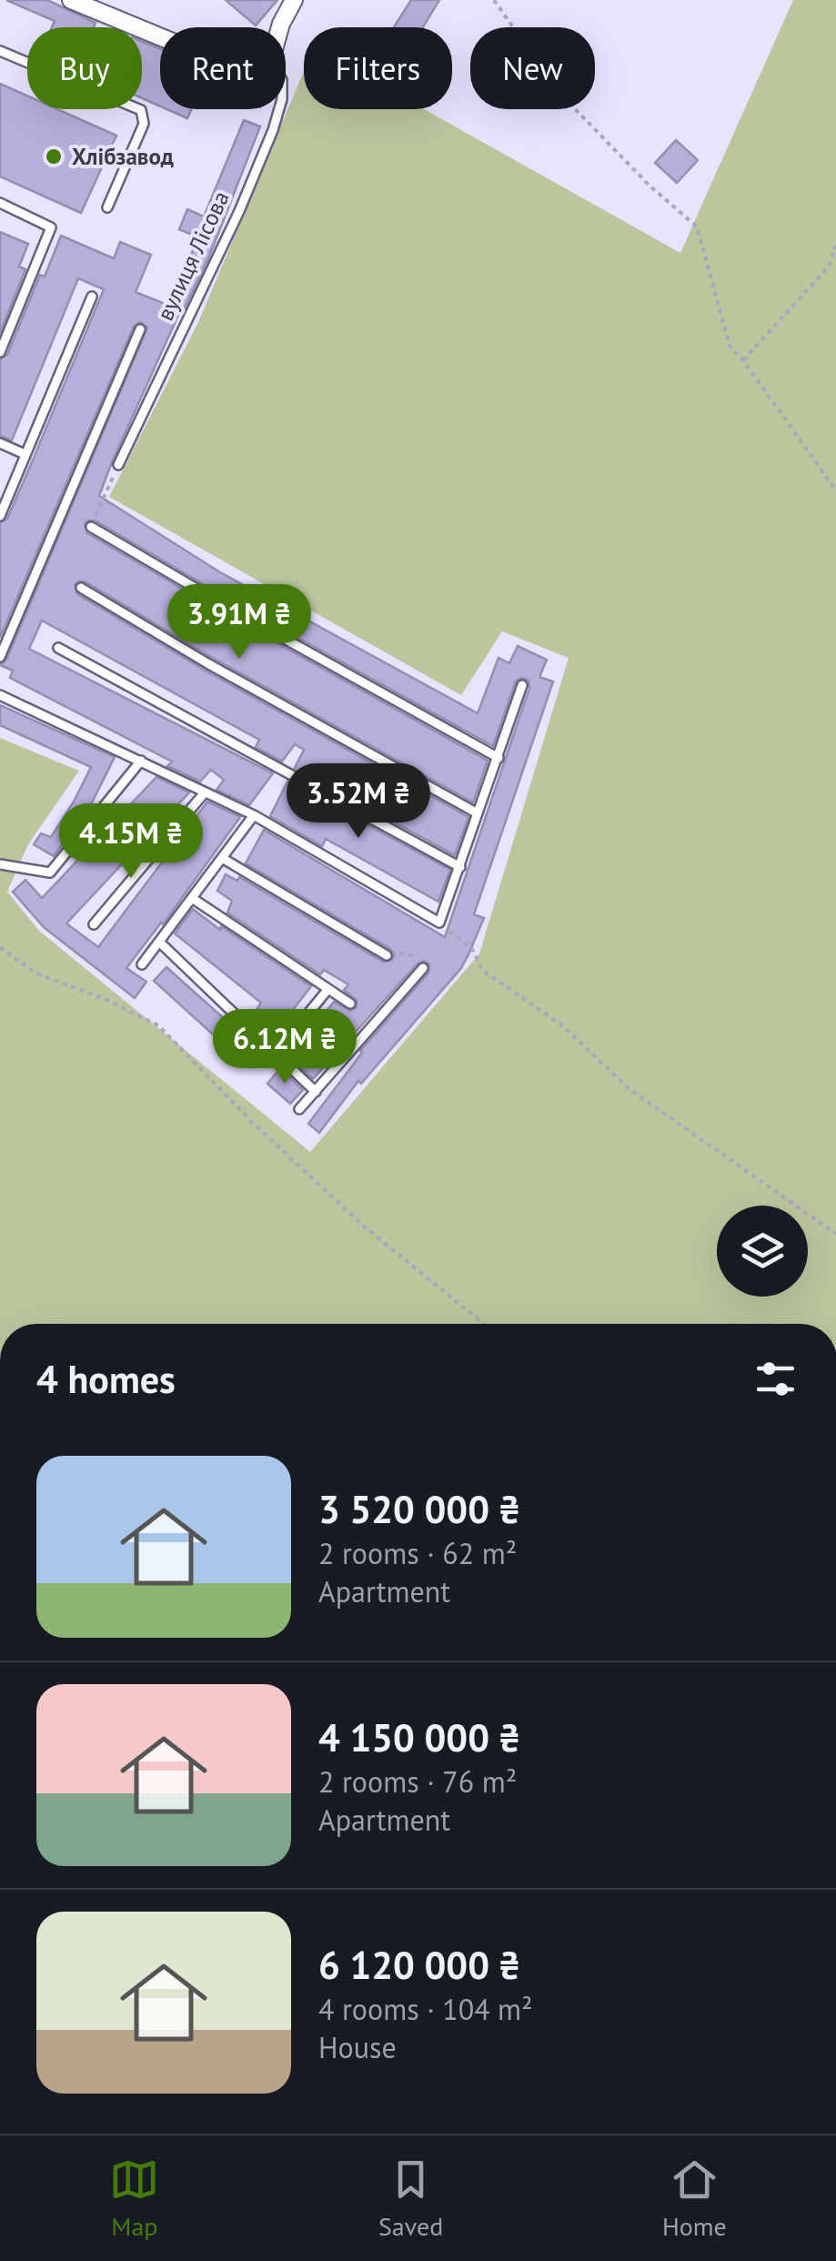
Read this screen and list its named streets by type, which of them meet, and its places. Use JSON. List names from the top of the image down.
{
  "streets": {
    "lane": ["вулиця Лісова"]
  },
  "places": ["Хлібзавод"],
  "page": {
    "chip": [
      "Buy",
      "Rent",
      "Filters",
      "New"
    ],
    "price": [
      "3.91M ₴",
      "3.52M ₴",
      "4.15M ₴",
      "6.12M ₴"
    ],
    "heading": "4 homes",
    "list": [
      {
        "name": "3 520 000 ₴",
        "note": "2 rooms · 62 m² · Apartment"
      },
      {
        "name": "4 150 000 ₴",
        "note": "2 rooms · 76 m² · Apartment"
      },
      {
        "name": "6 120 000 ₴",
        "note": "4 rooms · 104 m² · House"
      }
    ],
    "tabs": ["Map", "Saved", "Home"]
  }
}
